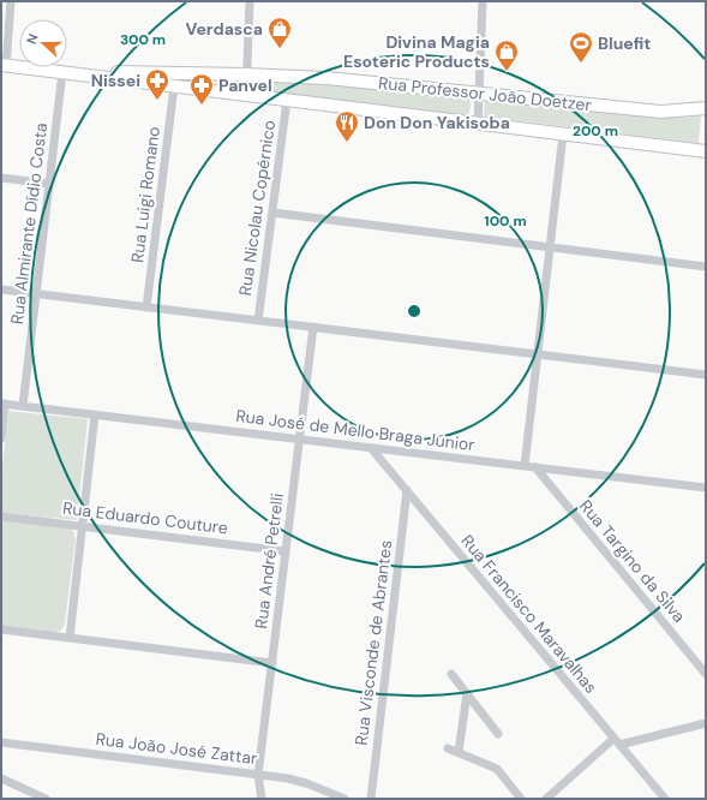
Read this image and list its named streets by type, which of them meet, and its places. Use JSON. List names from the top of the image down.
{
  "streets": {
    "main road": ["Rua Professor João Doetzer"],
    "street": [
      "Rua Luigi Romano",
      "Rua Nicolau Copérnico",
      "Rua Almirante Dídio Costa",
      "Rua José de Mello Braga Júnior",
      "Rua Eduardo Couture",
      "Rua André Petrelli",
      "Rua Targino da Silva",
      "Rua Francisco Maravalhas",
      "Rua Visconde de Abrantes",
      "Rua João José Zattar"
    ]
  },
  "crossings": [
    ["Rua Professor João Doetzer", "Rua Luigi Romano"],
    ["Rua Professor João Doetzer", "Rua Nicolau Copérnico"],
    ["Rua Professor João Doetzer", "Rua Almirante Dídio Costa"],
    ["Rua Almirante Dídio Costa", "Rua José de Mello Braga Júnior"],
    ["Rua José de Mello Braga Júnior", "Rua André Petrelli"],
    ["Rua José de Mello Braga Júnior", "Rua Targino da Silva"],
    ["Rua José de Mello Braga Júnior", "Rua Francisco Maravalhas"],
    ["Rua Eduardo Couture", "Rua André Petrelli"],
    ["Rua André Petrelli", "Rua João José Zattar"],
    ["Rua Francisco Maravalhas", "Rua Visconde de Abrantes"]
  ],
  "places": {
    "shop": ["Verdasca", "Divina Magia Esoteric Products"],
    "sports": ["Bluefit"],
    "pharmacy": ["Nissei", "Panvel"],
    "restaurant": ["Don Don Yakisoba"]
  },
  "north": "left",
  "rings": ["300 m", "200 m", "100 m"]
}
